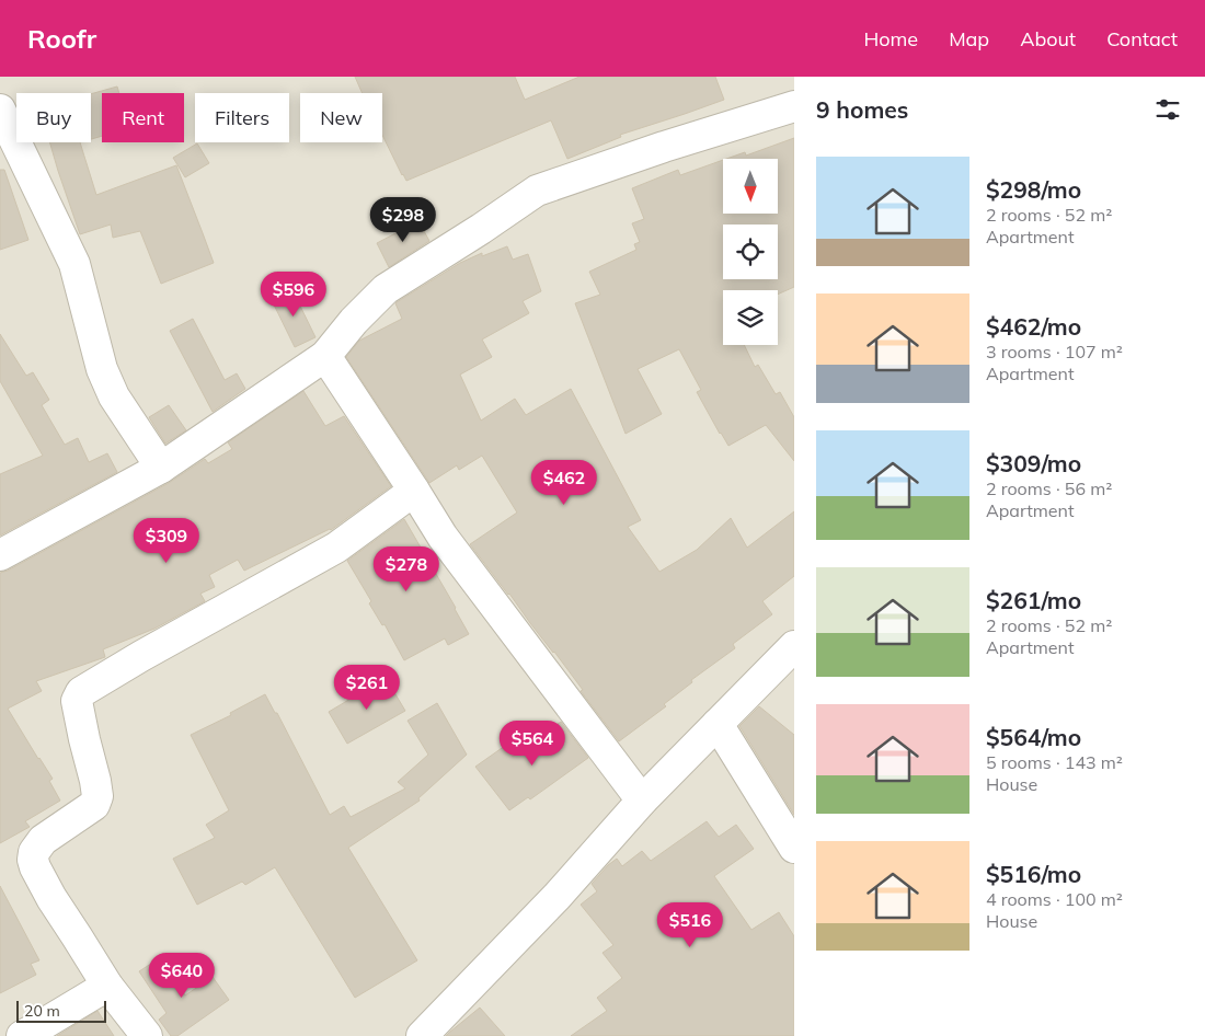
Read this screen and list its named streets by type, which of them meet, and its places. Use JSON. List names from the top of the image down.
{
  "scale_bar": "20 m",
  "north": "bottom",
  "page": {
    "header": "Roofr",
    "nav": [
      "Home",
      "Map",
      "About",
      "Contact"
    ],
    "heading": "9 homes",
    "chip": [
      "Buy",
      "Rent",
      "Filters",
      "New"
    ],
    "list": [
      {
        "name": "$298/mo",
        "note": "2 rooms · 52 m² · Apartment"
      },
      {
        "name": "$462/mo",
        "note": "3 rooms · 107 m² · Apartment"
      },
      {
        "name": "$309/mo",
        "note": "2 rooms · 56 m² · Apartment"
      },
      {
        "name": "$261/mo",
        "note": "2 rooms · 52 m² · Apartment"
      },
      {
        "name": "$564/mo",
        "note": "5 rooms · 143 m² · House"
      },
      {
        "name": "$516/mo",
        "note": "4 rooms · 100 m² · House"
      }
    ],
    "price": [
      "$298",
      "$596",
      "$462",
      "$309",
      "$278",
      "$261",
      "$564",
      "$516",
      "$640"
    ],
    "scale": "20 m"
  }
}
